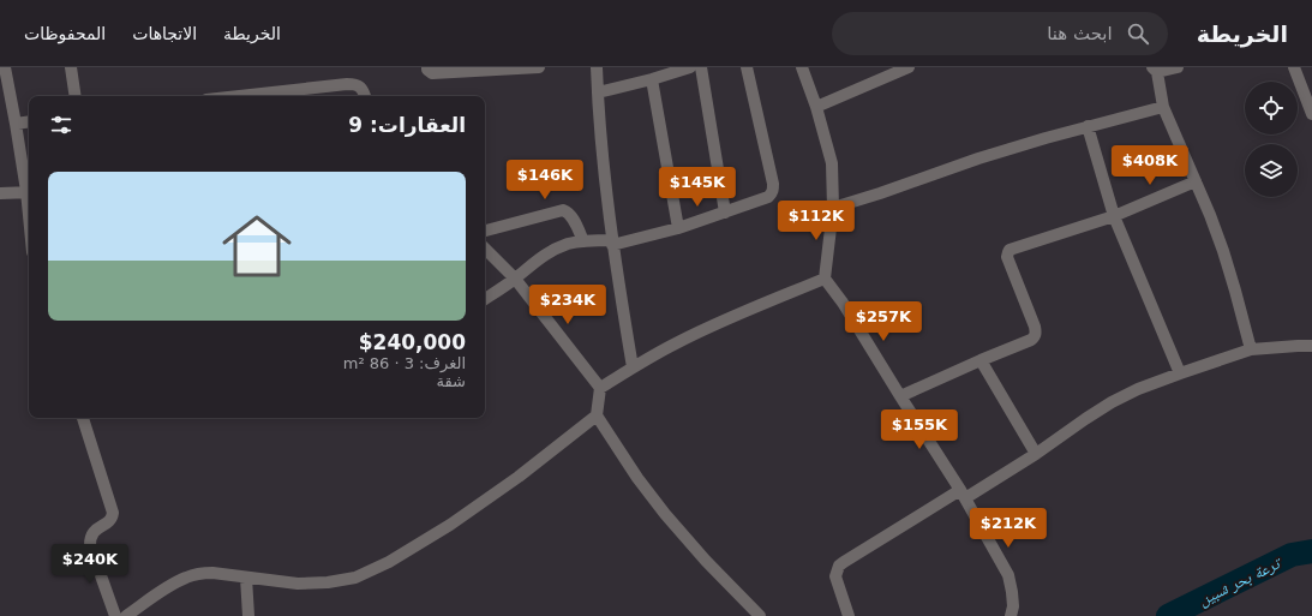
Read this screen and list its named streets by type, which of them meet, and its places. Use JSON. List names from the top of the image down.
{
  "water": ["ترعة بحر شبين"],
  "page": {
    "header": "الخريطة",
    "search": "ابحث هنا",
    "nav": ["الخريطة", "الاتجاهات", "المحفوظات"],
    "heading": "العقارات: 9",
    "price": [
      "$408K",
      "$146K",
      "$145K",
      "$112K",
      "$234K",
      "$257K",
      "$155K",
      "$212K",
      "$240K"
    ],
    "list": [
      {
        "name": "$240,000",
        "note": "الغرف: 3 · 86 m² · شقة"
      }
    ]
  }
}
